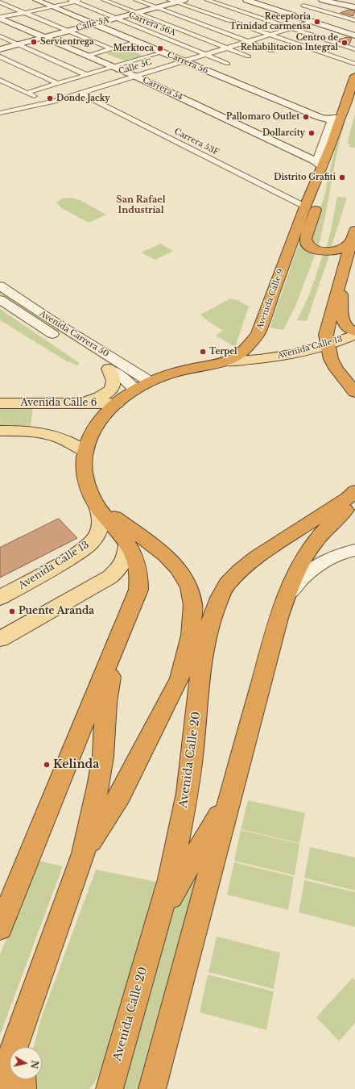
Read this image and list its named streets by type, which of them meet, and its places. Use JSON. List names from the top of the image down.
{
  "streets": {
    "highway": ["Avenida Calle 9", "Avenida Calle 20"],
    "main road": ["Avenida Calle 13", "Avenida Calle 6"],
    "street": [
      "Calle 5A",
      "Carrera 56A",
      "Carrera 56",
      "Calle 5C",
      "Carrera 54",
      "Carrera 53F",
      "Avenida Carrera 50"
    ]
  },
  "crossings": [
    ["Calle 5A", "Carrera 56A"],
    ["Calle 5A", "Carrera 56"],
    ["Calle 5A", "Carrera 54"],
    ["Carrera 56A", "Calle 5C"],
    ["Carrera 56", "Calle 5C"],
    ["Carrera 56", "Avenida Calle 9"],
    ["Calle 5C", "Carrera 54"],
    ["Calle 5C", "Carrera 53F"],
    ["Carrera 54", "Avenida Calle 9"],
    ["Carrera 53F", "Avenida Calle 9"],
    ["Avenida Calle 9", "Avenida Carrera 50"],
    ["Avenida Calle 9", "Avenida Calle 13"],
    ["Avenida Calle 9", "Avenida Calle 6"]
  ],
  "districts": ["San Rafael Industrial"],
  "places": [
    "Receptoria Trinidad carmensa",
    "Servientrega",
    "Centro de Rehabilitacion Integral",
    "Merktoca",
    "Donde Jacky",
    "Pallomaro Outlet",
    "Dollarcity",
    "Distrito Grafiti",
    "Terpel",
    "Puente Aranda",
    "Kelinda"
  ],
  "north": "right"
}
